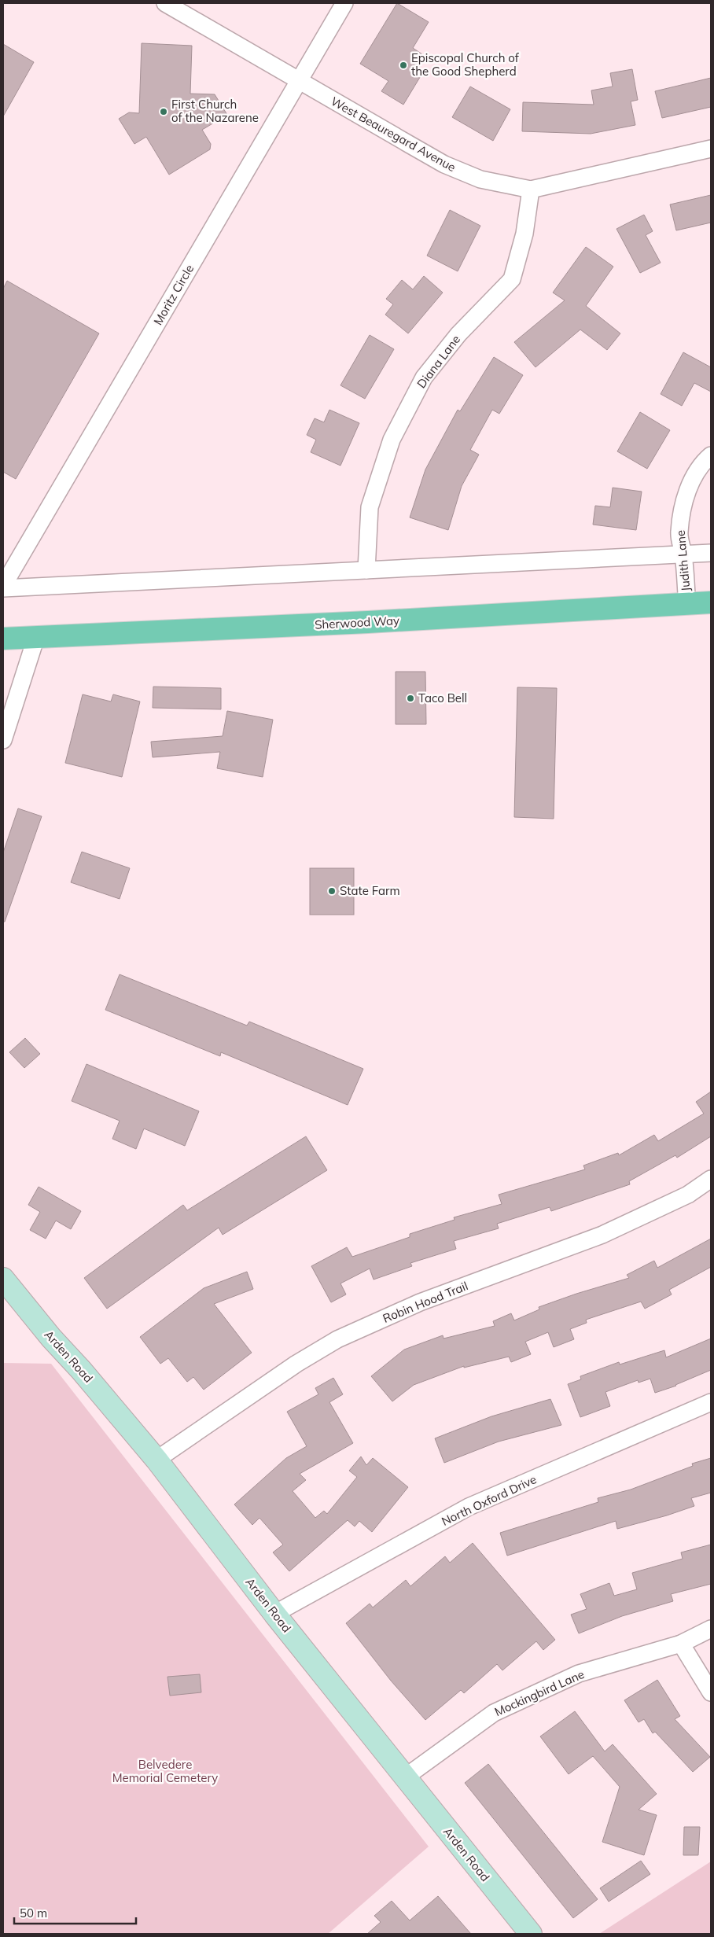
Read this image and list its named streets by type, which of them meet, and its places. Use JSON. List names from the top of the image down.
{
  "streets": {
    "main road": ["Sherwood Way", "Arden Road"],
    "street": [
      "West Beauregard Avenue",
      "Moritz Circle",
      "Diana Lane",
      "Judith Lane",
      "Robin Hood Trail",
      "North Oxford Drive",
      "Mockingbird Lane"
    ]
  },
  "crossings": [
    ["West Beauregard Avenue", "Moritz Circle"],
    ["West Beauregard Avenue", "Diana Lane"],
    ["Judith Lane", "Sherwood Way"],
    ["Robin Hood Trail", "Arden Road"],
    ["Arden Road", "North Oxford Drive"],
    ["Arden Road", "Mockingbird Lane"]
  ],
  "parks": ["Belvedere Memorial Cemetery"],
  "places": [
    "Episcopal Church of the Good Shepherd",
    "First Church of the Nazarene",
    "Taco Bell",
    "State Farm"
  ],
  "scale_bar": "50 m"
}
